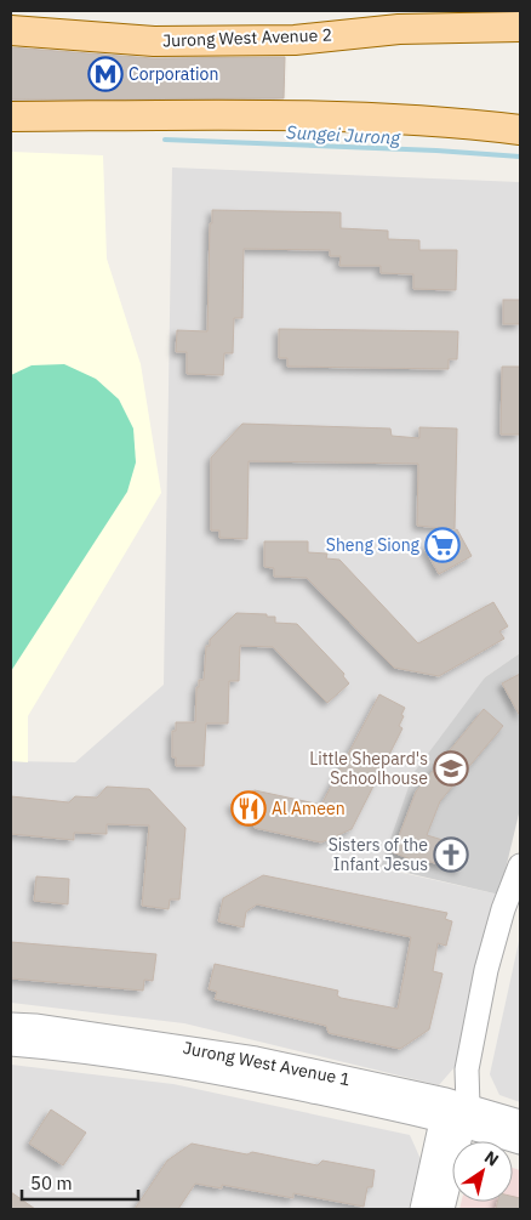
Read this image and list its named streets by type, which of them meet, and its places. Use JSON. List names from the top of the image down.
{
  "streets": {
    "main road": ["Jurong West Avenue 2"],
    "street": ["Jurong West Avenue 1"]
  },
  "water": ["Sungei Jurong"],
  "places": {
    "metro station": ["Corporation"],
    "supermarket": ["Sheng Siong"],
    "school or university": ["Little Shepard's Schoolhouse"],
    "restaurant": ["Al Ameen"],
    "church": ["Sisters of the Infant Jesus"]
  },
  "scale_bar": "50 m",
  "north": "top right"
}
